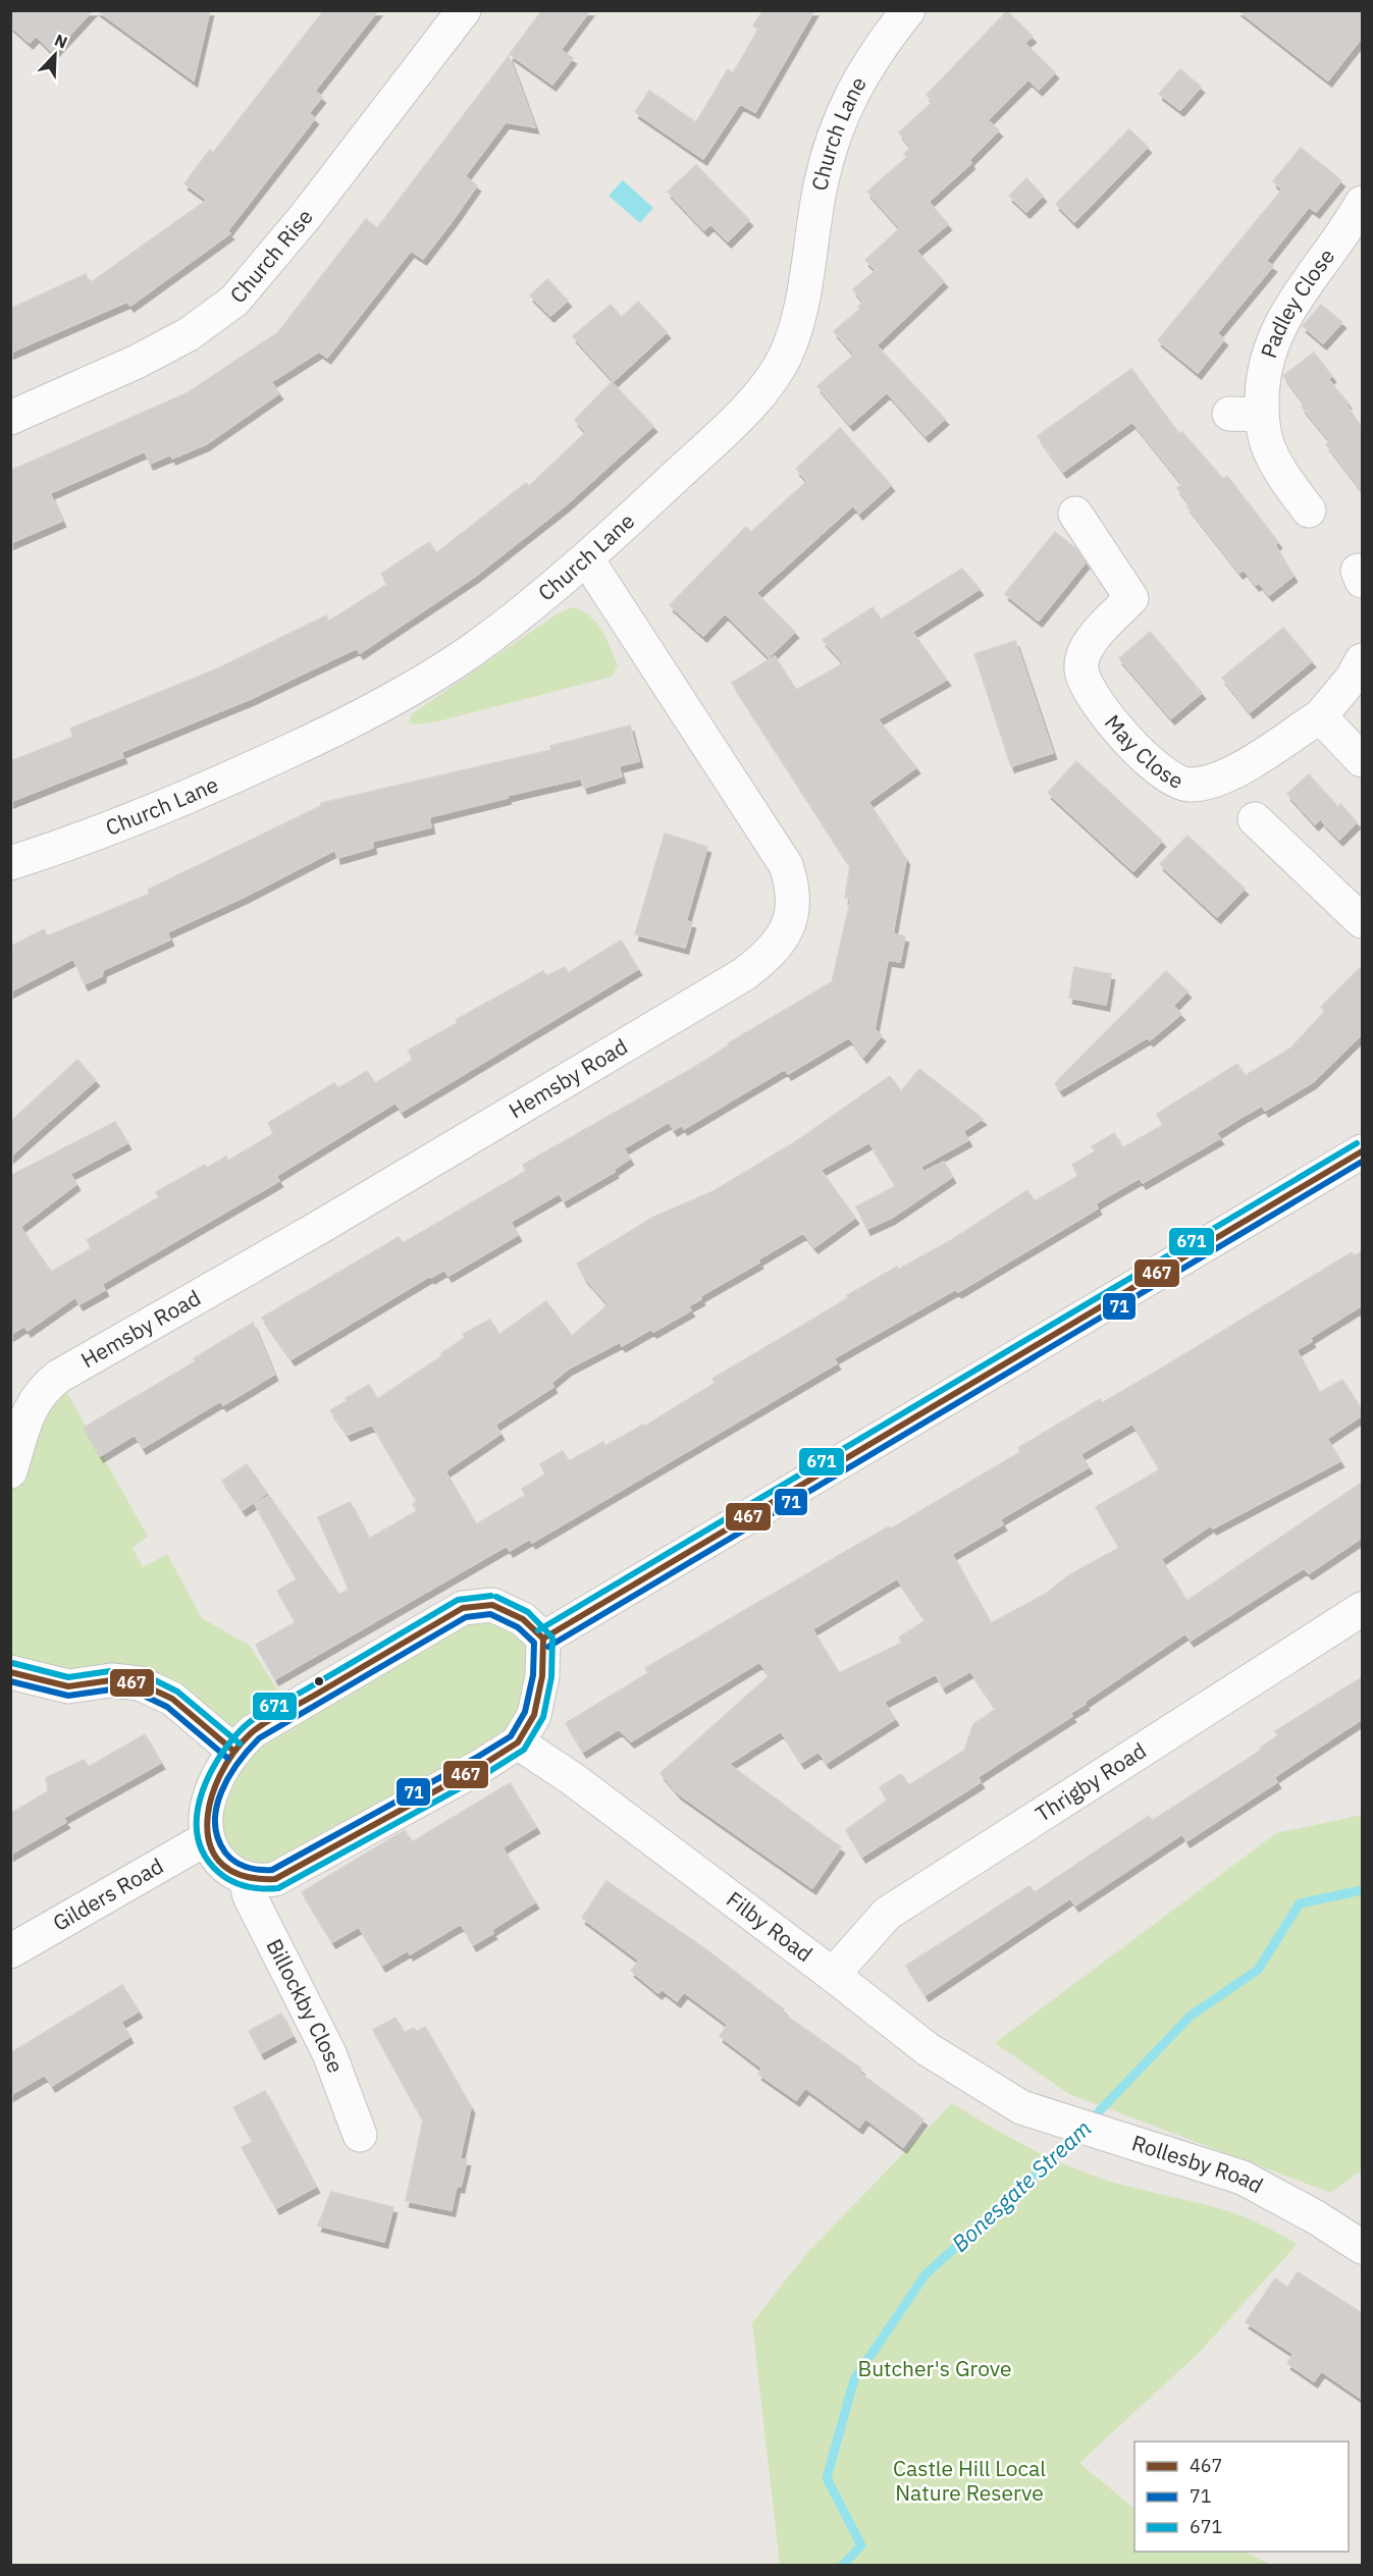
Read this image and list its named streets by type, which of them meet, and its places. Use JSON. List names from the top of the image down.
{
  "streets": {
    "street": [
      "Church Lane",
      "Church Rise",
      "Padley Close",
      "May Close",
      "Hemsby Road",
      "Thrigby Road",
      "Gilders Road",
      "Filby Road",
      "Billockby Close",
      "Rollesby Road"
    ]
  },
  "crossings": [
    ["Church Lane", "Hemsby Road"],
    ["Thrigby Road", "Filby Road"],
    ["Filby Road", "Rollesby Road"]
  ],
  "water": ["Bonesgate Stream"],
  "parks": ["Butcher's Grove", "Castle Hill Local Nature Reserve"],
  "lines": ["transit line 671", "transit line 467", "transit line 71"],
  "legend": ["467", "71", "671"],
  "north": "top right"
}
